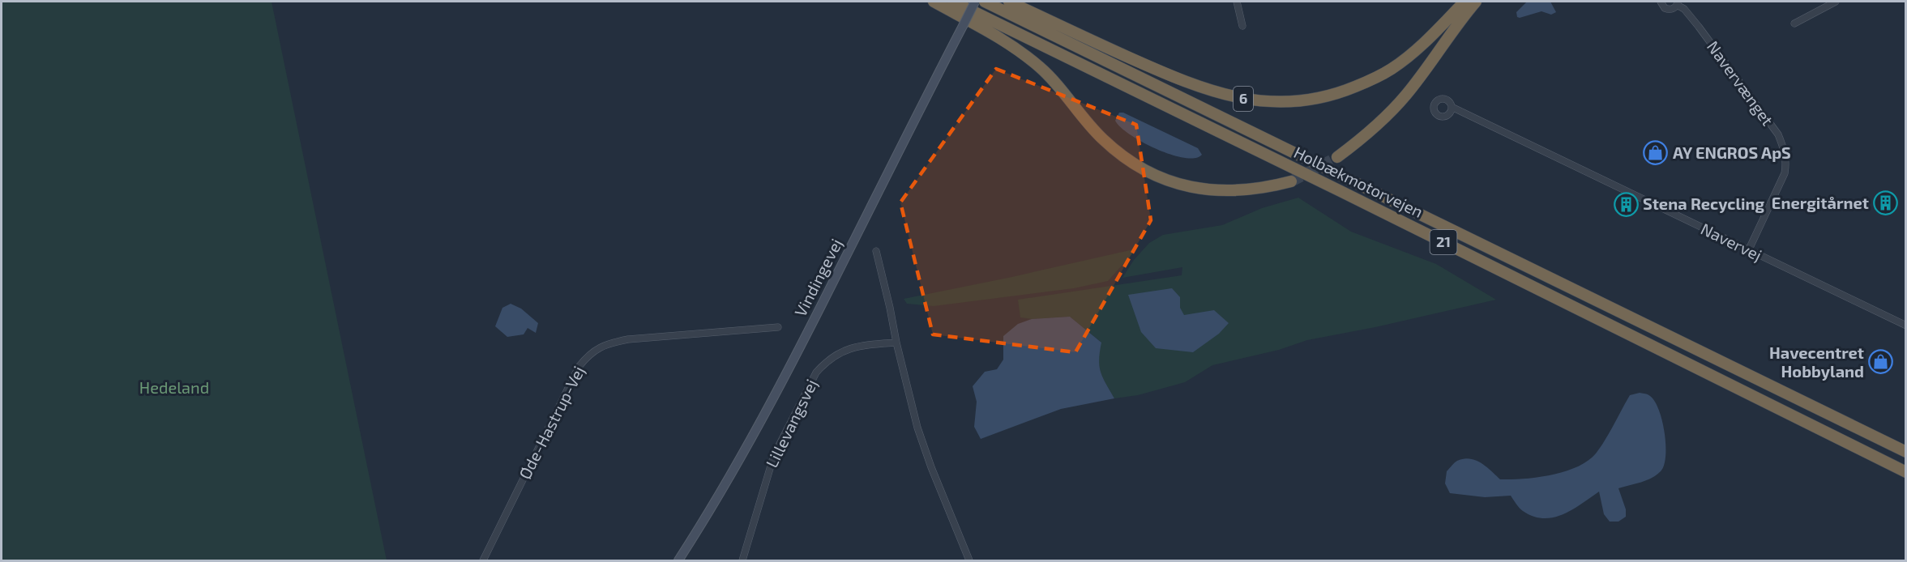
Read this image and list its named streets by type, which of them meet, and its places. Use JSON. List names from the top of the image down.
{
  "streets": {
    "highway": ["6", "Holbækmotorvejen", "21"],
    "main road": ["Vindingevej"],
    "street": [
      "Navervænget",
      "Navervej",
      "Øde-Hastrup-Vej",
      "Lillevangsvej"
    ]
  },
  "crossings": [
    ["Navervænget", "Navervej"]
  ],
  "parks": ["Hedeland"],
  "places": {
    "shop": ["AY ENGROS ApS", "Havecentret Hobbyland"],
    "building": ["Energitårnet", "Stena Recycling"]
  }
}
